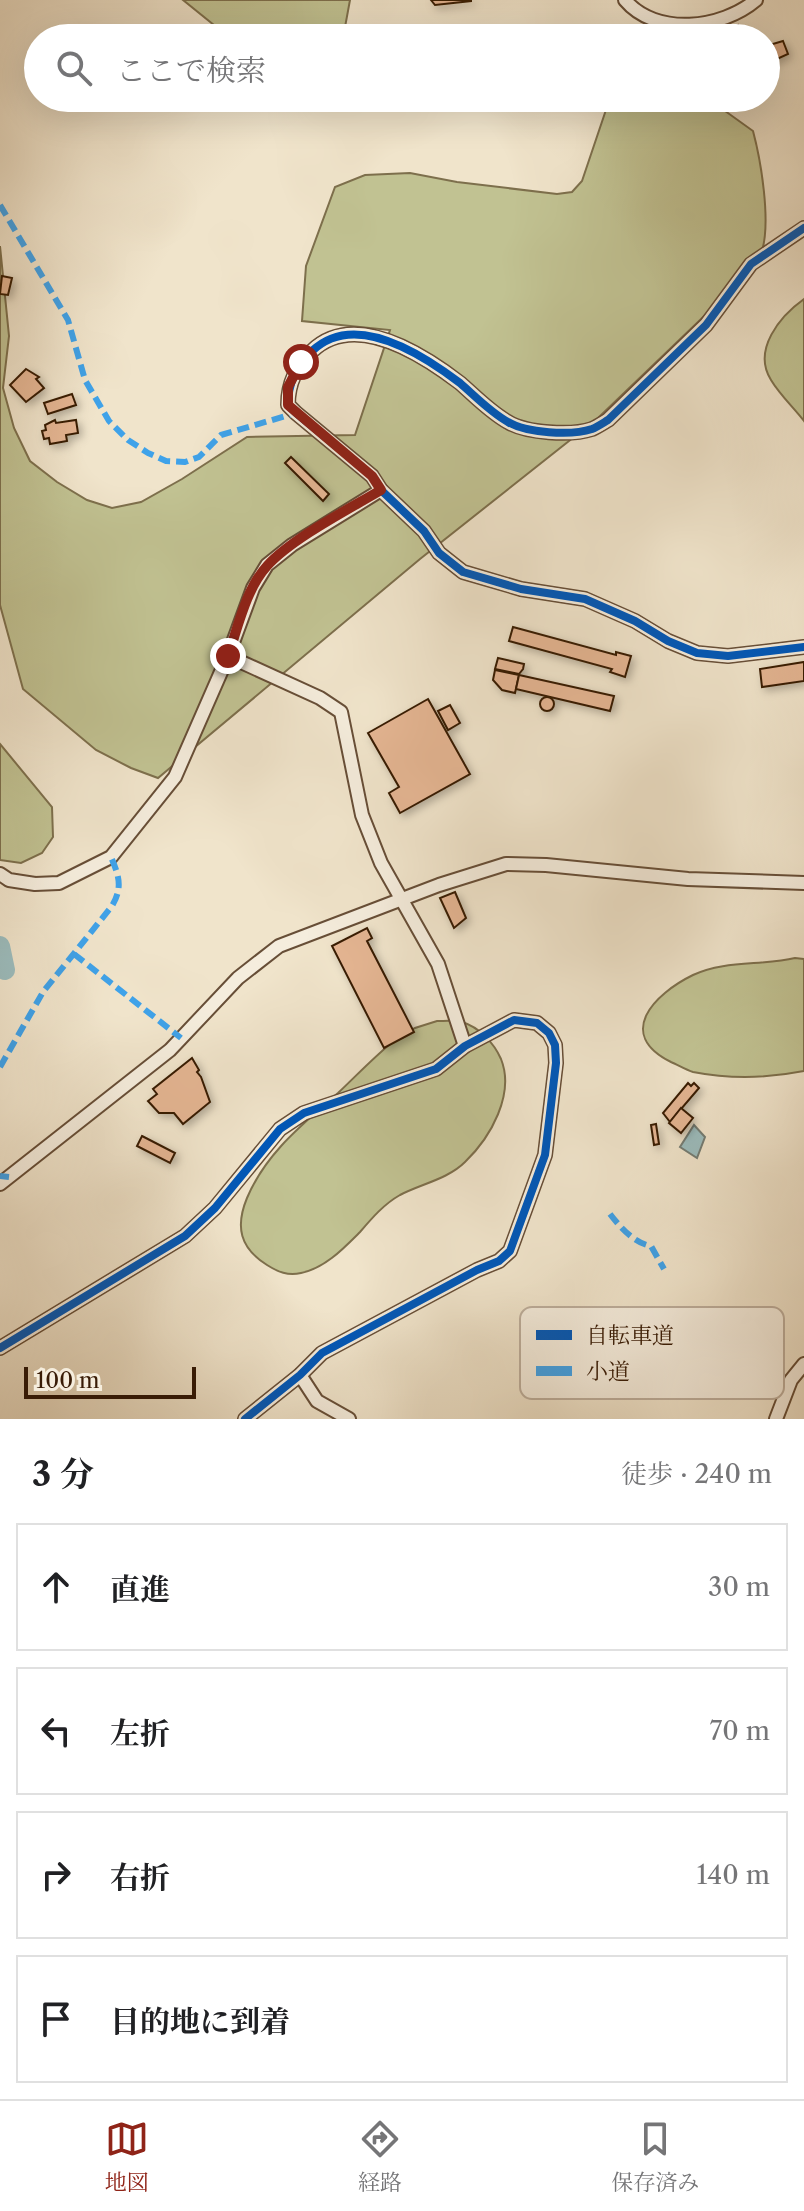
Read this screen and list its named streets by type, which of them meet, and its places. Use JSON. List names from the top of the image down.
{
  "legend": ["自転車道", "小道"],
  "scale_bar": "100 m",
  "page": {
    "search": "ここで検索",
    "scale": "100 m",
    "heading": ["3 分", "徒歩 · 240 m"],
    "list": [
      ["直進", "30 m"],
      ["左折", "70 m"],
      ["右折", "140 m"],
      "目的地に到着"
    ],
    "nav": ["地図", "経路", "保存済み"]
  }
}
